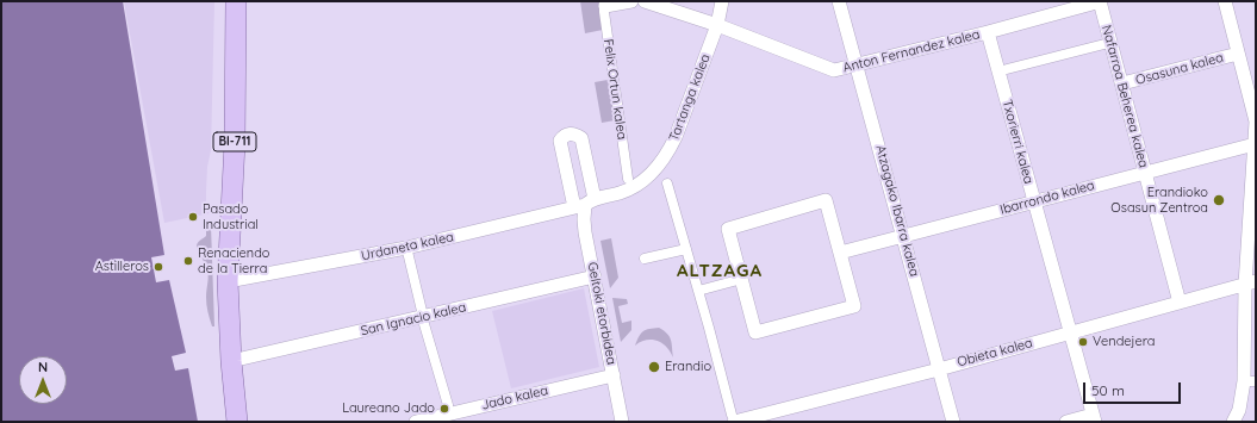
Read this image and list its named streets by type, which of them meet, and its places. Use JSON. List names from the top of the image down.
{
  "streets": {
    "main road": ["BI-711"],
    "street": [
      "Anton Fernandez kalea",
      "Osasuna kalea",
      "Felix Ortun kalea",
      "Nafarroa Beherea kalea",
      "Tartanga kalea",
      "Txorierri kalea",
      "Ibarrondo kalea",
      "Atzagako Ibarra kalea",
      "Urdaneta kalea",
      "Geltoki etorbidea",
      "San Ignacio kalea",
      "Obieta kalea",
      "Jado kalea"
    ]
  },
  "crossings": [
    ["Anton Fernandez kalea", "Nafarroa Beherea kalea"],
    ["Anton Fernandez kalea", "Tartanga kalea"],
    ["Anton Fernandez kalea", "Txorierri kalea"],
    ["Anton Fernandez kalea", "Atzagako Ibarra kalea"],
    ["Osasuna kalea", "Nafarroa Beherea kalea"],
    ["Nafarroa Beherea kalea", "Ibarrondo kalea"],
    ["Nafarroa Beherea kalea", "Obieta kalea"],
    ["Tartanga kalea", "Urdaneta kalea"],
    ["Tartanga kalea", "Geltoki etorbidea"],
    ["BI-711", "Urdaneta kalea"],
    ["BI-711", "San Ignacio kalea"],
    ["Txorierri kalea", "Ibarrondo kalea"],
    ["Txorierri kalea", "Obieta kalea"],
    ["Ibarrondo kalea", "Atzagako Ibarra kalea"],
    ["Atzagako Ibarra kalea", "Obieta kalea"],
    ["Urdaneta kalea", "Geltoki etorbidea"],
    ["Geltoki etorbidea", "San Ignacio kalea"],
    ["Geltoki etorbidea", "Jado kalea"]
  ],
  "districts": ["ALTZAGA"],
  "places": [
    "Erandioko Osasun Zentroa",
    "Pasado Industrial",
    "Renaciendo de la Tierra",
    "Astilleros",
    "Vendejera",
    "Erandio",
    "Laureano Jado"
  ],
  "scale_bar": "50 m",
  "north": "top"
}
